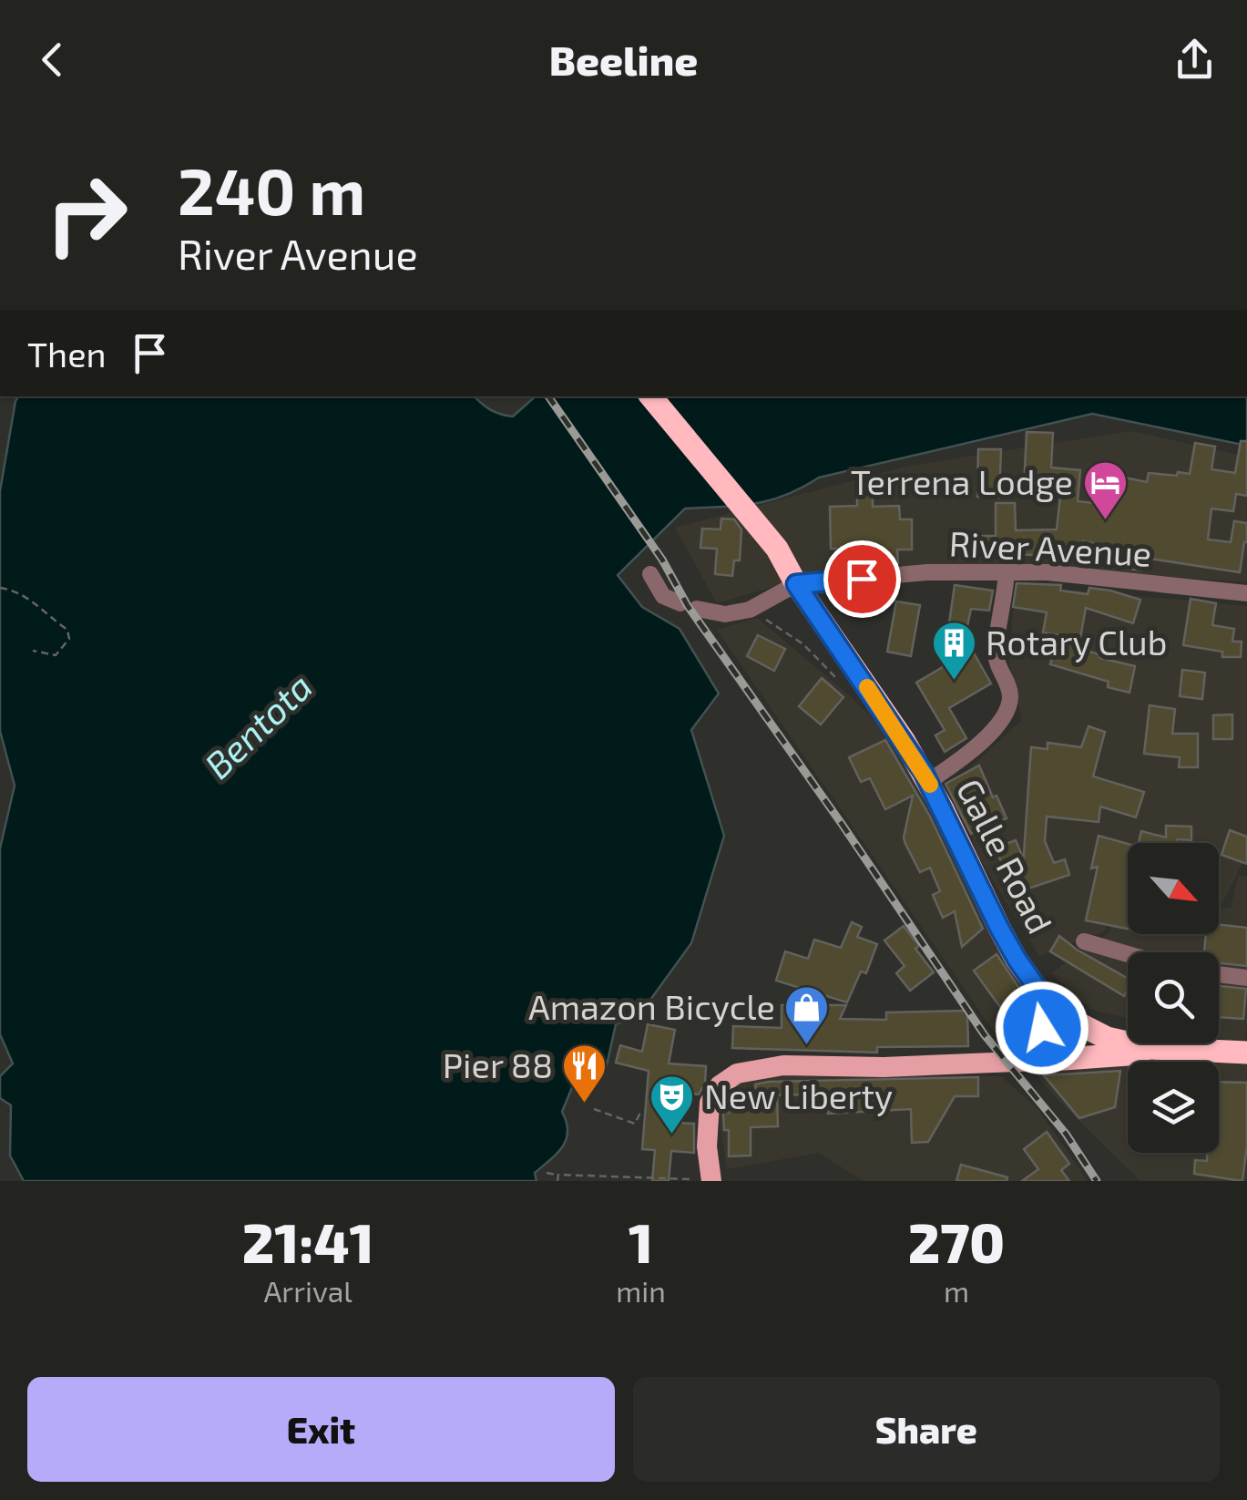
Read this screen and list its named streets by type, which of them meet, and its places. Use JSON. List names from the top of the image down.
{
  "streets": {
    "highway": ["Galle Road"],
    "street": ["River Avenue"]
  },
  "crossings": [
    ["River Avenue", "Galle Road"]
  ],
  "water": ["Bentota"],
  "places": {
    "hotel": ["Terrena Lodge"],
    "building": ["Rotary Club"],
    "shop": ["Amazon Bicycle"],
    "restaurant": ["Pier 88"],
    "theatre": ["New Liberty"]
  },
  "north": "bottom right",
  "page": {
    "header": "Beeline",
    "turn": ["240 m", "River Avenue"],
    "then": "Then",
    "eta": [
      "21:41",
      "Arrival",
      "1",
      "min",
      "270",
      "m"
    ],
    "buttons": ["Exit", "Share"]
  }
}
